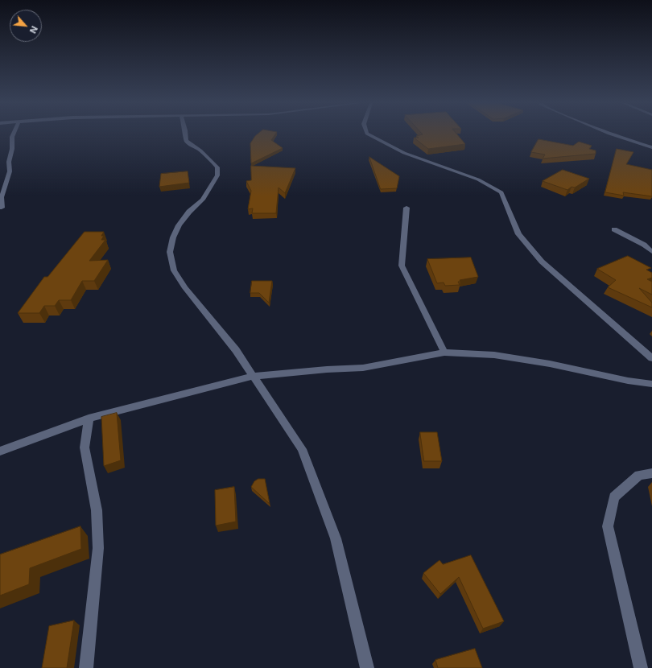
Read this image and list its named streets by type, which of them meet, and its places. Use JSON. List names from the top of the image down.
{
  "north": "bottom right"
}
